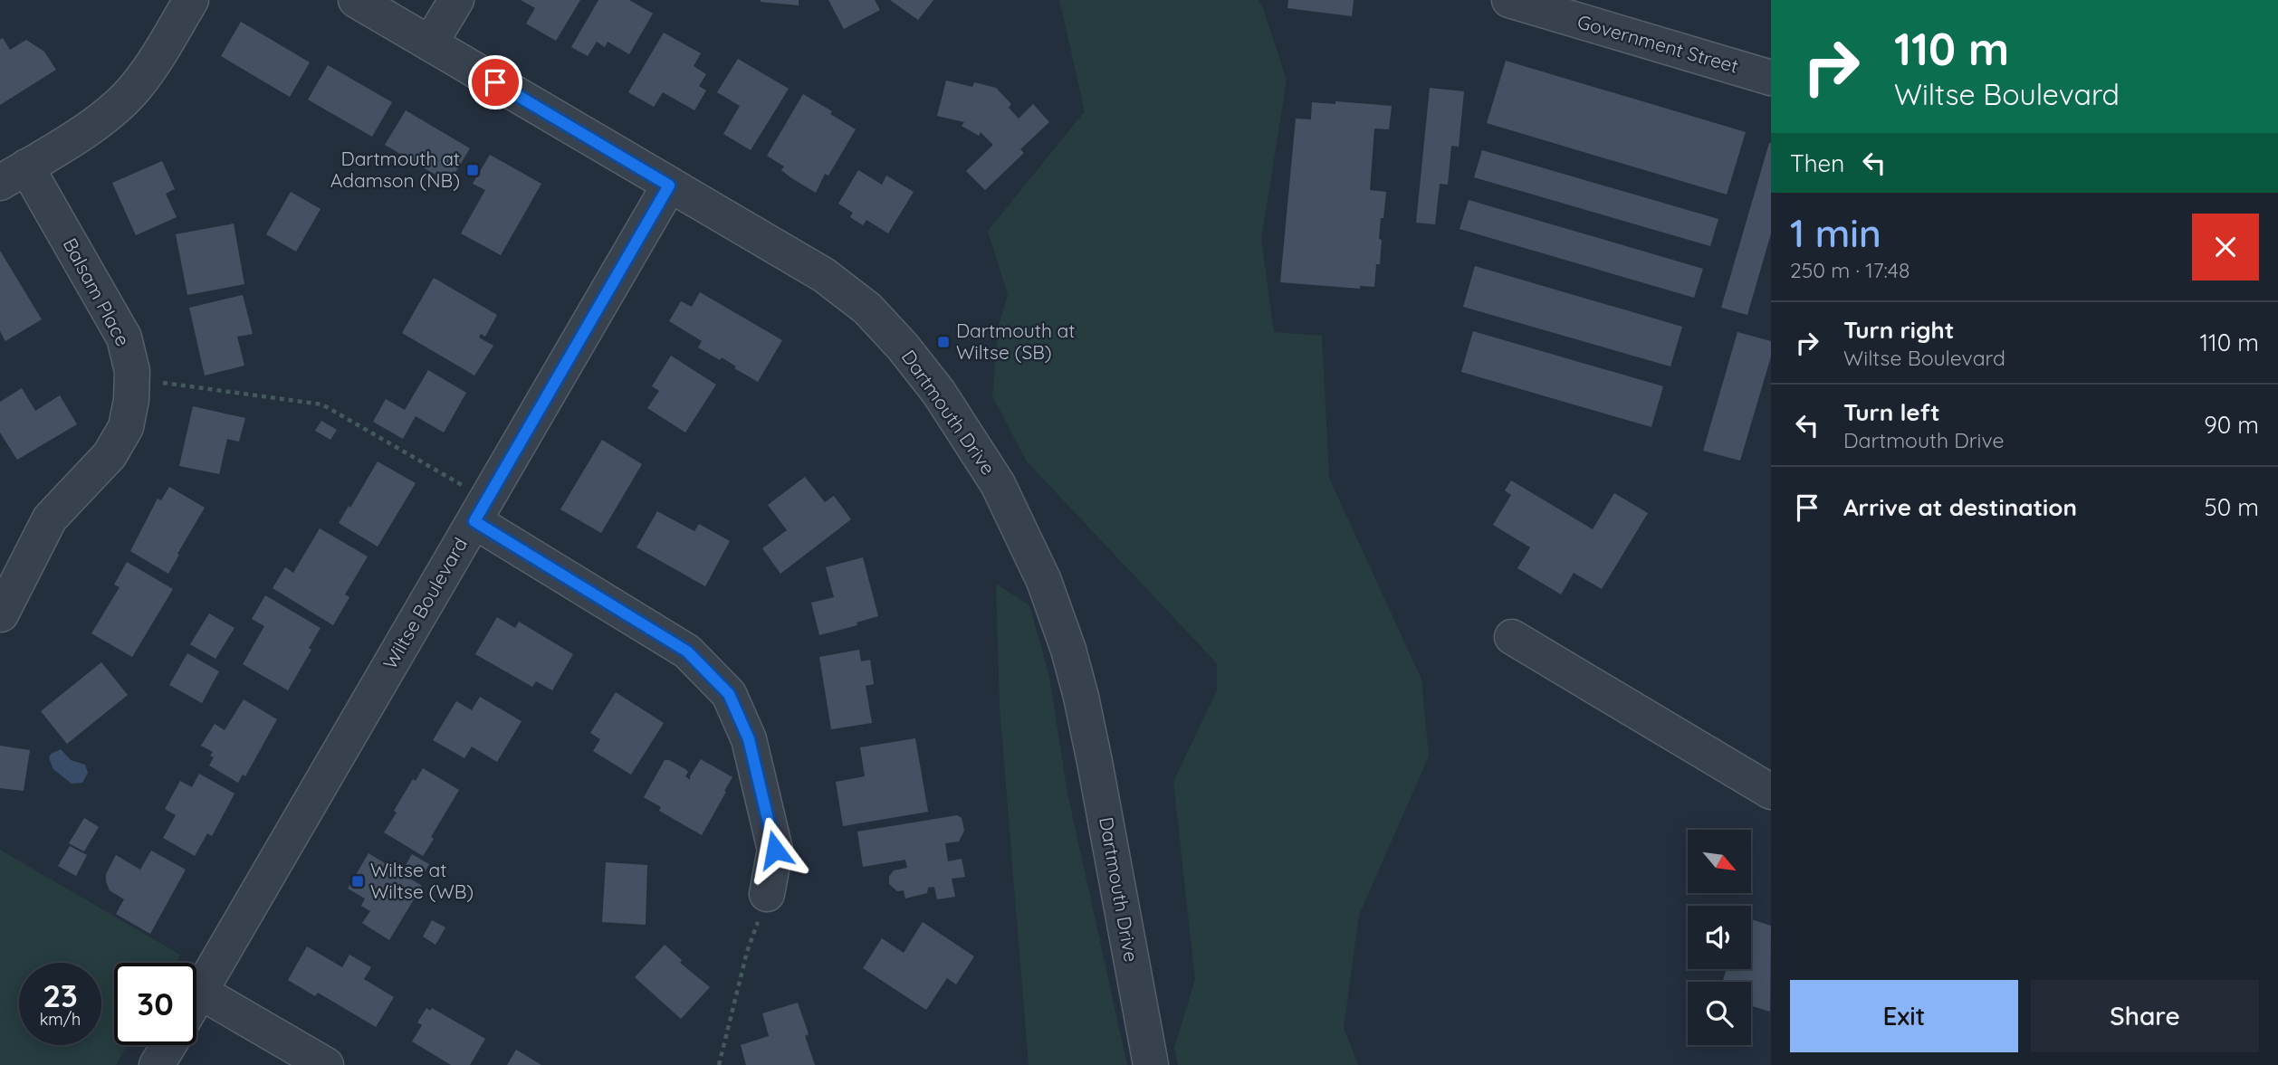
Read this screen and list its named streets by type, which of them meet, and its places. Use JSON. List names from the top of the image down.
{
  "streets": {
    "street": [
      "Government Street",
      "Balsam Place",
      "Dartmouth Drive",
      "Wiltse Boulevard"
    ]
  },
  "crossings": [
    ["Dartmouth Drive", "Wiltse Boulevard"]
  ],
  "places": {
    "transit": ["Dartmouth at Adamson (NB)", "Dartmouth at Wiltse (SB)", "Wiltse at Wiltse (WB)"]
  },
  "north": "bottom right",
  "page": {
    "turn": ["110 m", "Wiltse Boulevard"],
    "then": "Then",
    "heading": ["1 min", "250 m · 17:48"],
    "list": [
      {
        "name": "Turn right",
        "note": "Wiltse Boulevard",
        "value": "110 m"
      },
      {
        "name": "Turn left",
        "note": "Dartmouth Drive",
        "value": "90 m"
      },
      {
        "name": "Arrive at destination",
        "value": "50 m"
      }
    ],
    "speed": "23 km/h",
    "limit": "30",
    "buttons": ["Exit", "Share"]
  }
}
